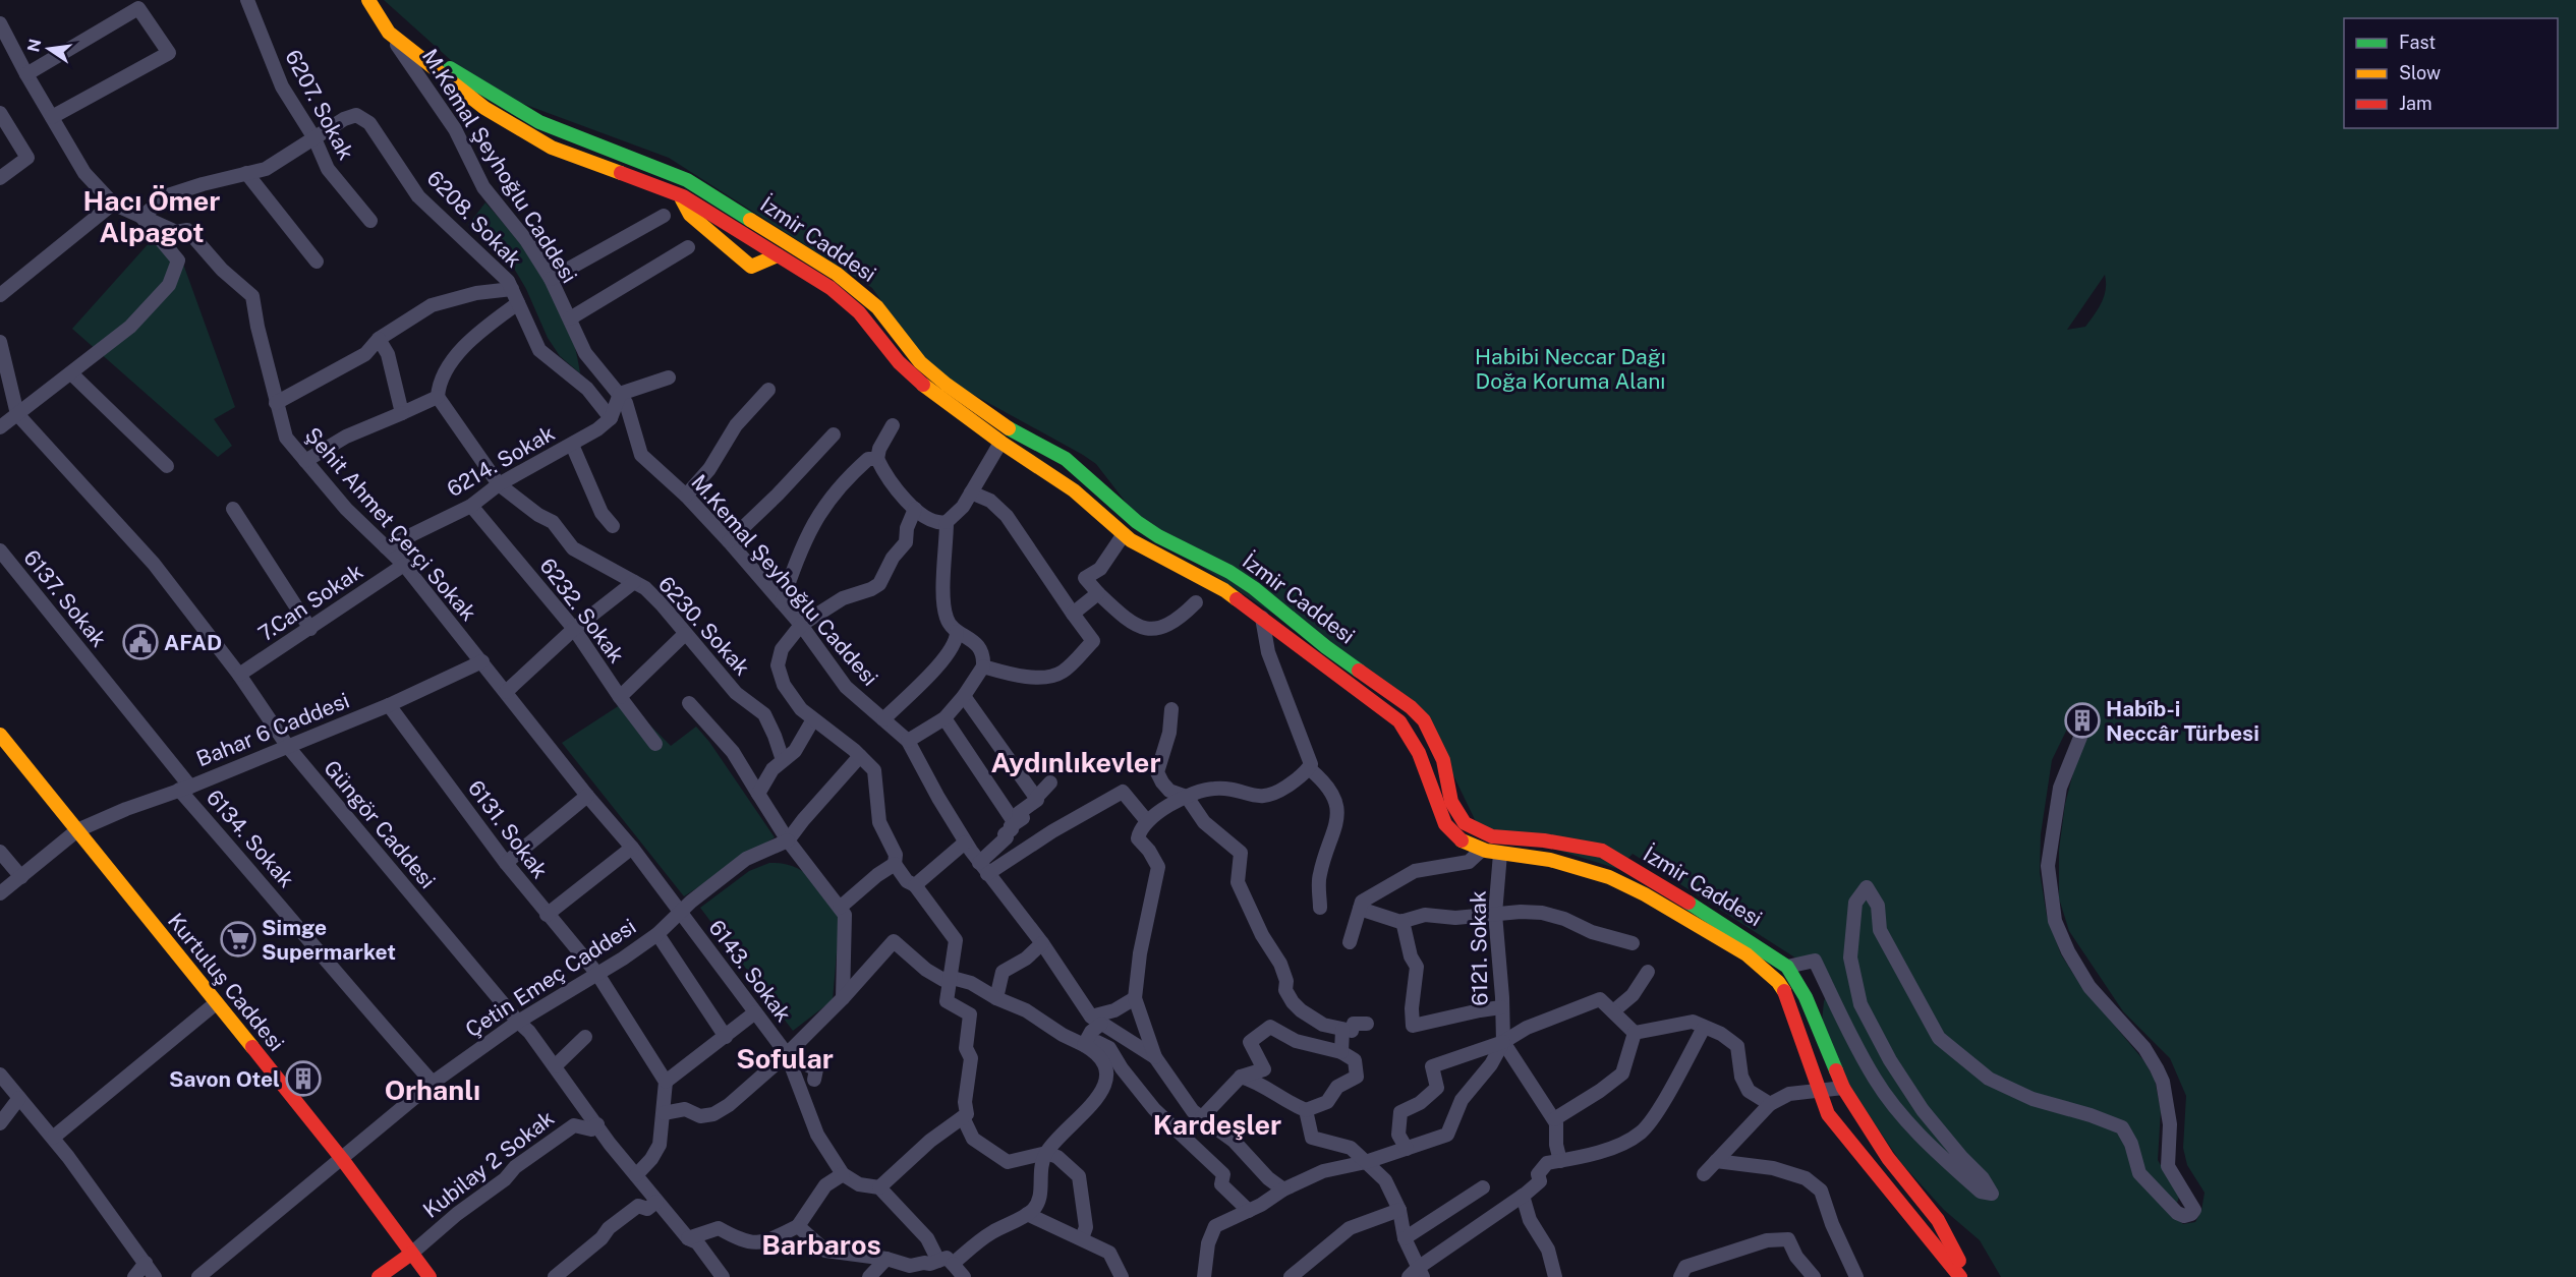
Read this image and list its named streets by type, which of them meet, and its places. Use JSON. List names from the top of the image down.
{
  "streets": {
    "street": [
      "6207. Sokak",
      "M.Kemal Şeyhoğlu Caddesi",
      "6208. Sokak",
      "İzmir Caddesi",
      "6214. Sokak",
      "Şehit Ahmet Çerçi Sokak",
      "6137. Sokak",
      "7.Can Sokak",
      "6232. Sokak",
      "6230. Sokak",
      "Bahar 6 Caddesi",
      "Güngör Caddesi",
      "6131. Sokak",
      "6134. Sokak",
      "6121. Sokak",
      "6143. Sokak",
      "Çetin Emeç Caddesi",
      "Kurtuluş Caddesi",
      "Kubilay 2 Sokak"
    ]
  },
  "crossings": [
    ["6207. Sokak", "6208. Sokak"],
    ["M.Kemal Şeyhoğlu Caddesi", "İzmir Caddesi"],
    ["6208. Sokak", "6214. Sokak"],
    ["6208. Sokak", "Şehit Ahmet Çerçi Sokak"],
    ["İzmir Caddesi", "6121. Sokak"],
    ["6214. Sokak", "Şehit Ahmet Çerçi Sokak"],
    ["6214. Sokak", "6232. Sokak"],
    ["6214. Sokak", "6230. Sokak"],
    ["Şehit Ahmet Çerçi Sokak", "7.Can Sokak"],
    ["Şehit Ahmet Çerçi Sokak", "Bahar 6 Caddesi"],
    ["Şehit Ahmet Çerçi Sokak", "6143. Sokak"],
    ["Şehit Ahmet Çerçi Sokak", "Çetin Emeç Caddesi"],
    ["6137. Sokak", "Bahar 6 Caddesi"],
    ["6137. Sokak", "6134. Sokak"],
    ["7.Can Sokak", "Güngör Caddesi"],
    ["Bahar 6 Caddesi", "Güngör Caddesi"],
    ["Bahar 6 Caddesi", "6131. Sokak"],
    ["Bahar 6 Caddesi", "6134. Sokak"],
    ["Bahar 6 Caddesi", "Kurtuluş Caddesi"],
    ["Güngör Caddesi", "Çetin Emeç Caddesi"],
    ["Güngör Caddesi", "Kubilay 2 Sokak"],
    ["6131. Sokak", "Çetin Emeç Caddesi"],
    ["6134. Sokak", "Çetin Emeç Caddesi"],
    ["6143. Sokak", "Çetin Emeç Caddesi"],
    ["Çetin Emeç Caddesi", "Kurtuluş Caddesi"],
    ["Kurtuluş Caddesi", "Kubilay 2 Sokak"]
  ],
  "districts": [
    "Hacı Ömer Alpagot",
    "Aydınlıkevler",
    "Sofular",
    "Orhanlı",
    "Kardeşler",
    "Barbaros"
  ],
  "parks": ["Habibi Neccar Dağı Doğa Koruma Alanı"],
  "places": {
    "public building": ["AFAD"],
    "building": ["Habîb-i Neccâr Türbesi", "Savon Otel"],
    "supermarket": ["Simge Supermarket"]
  },
  "legend": ["Fast", "Slow", "Jam"],
  "north": "left"
}
